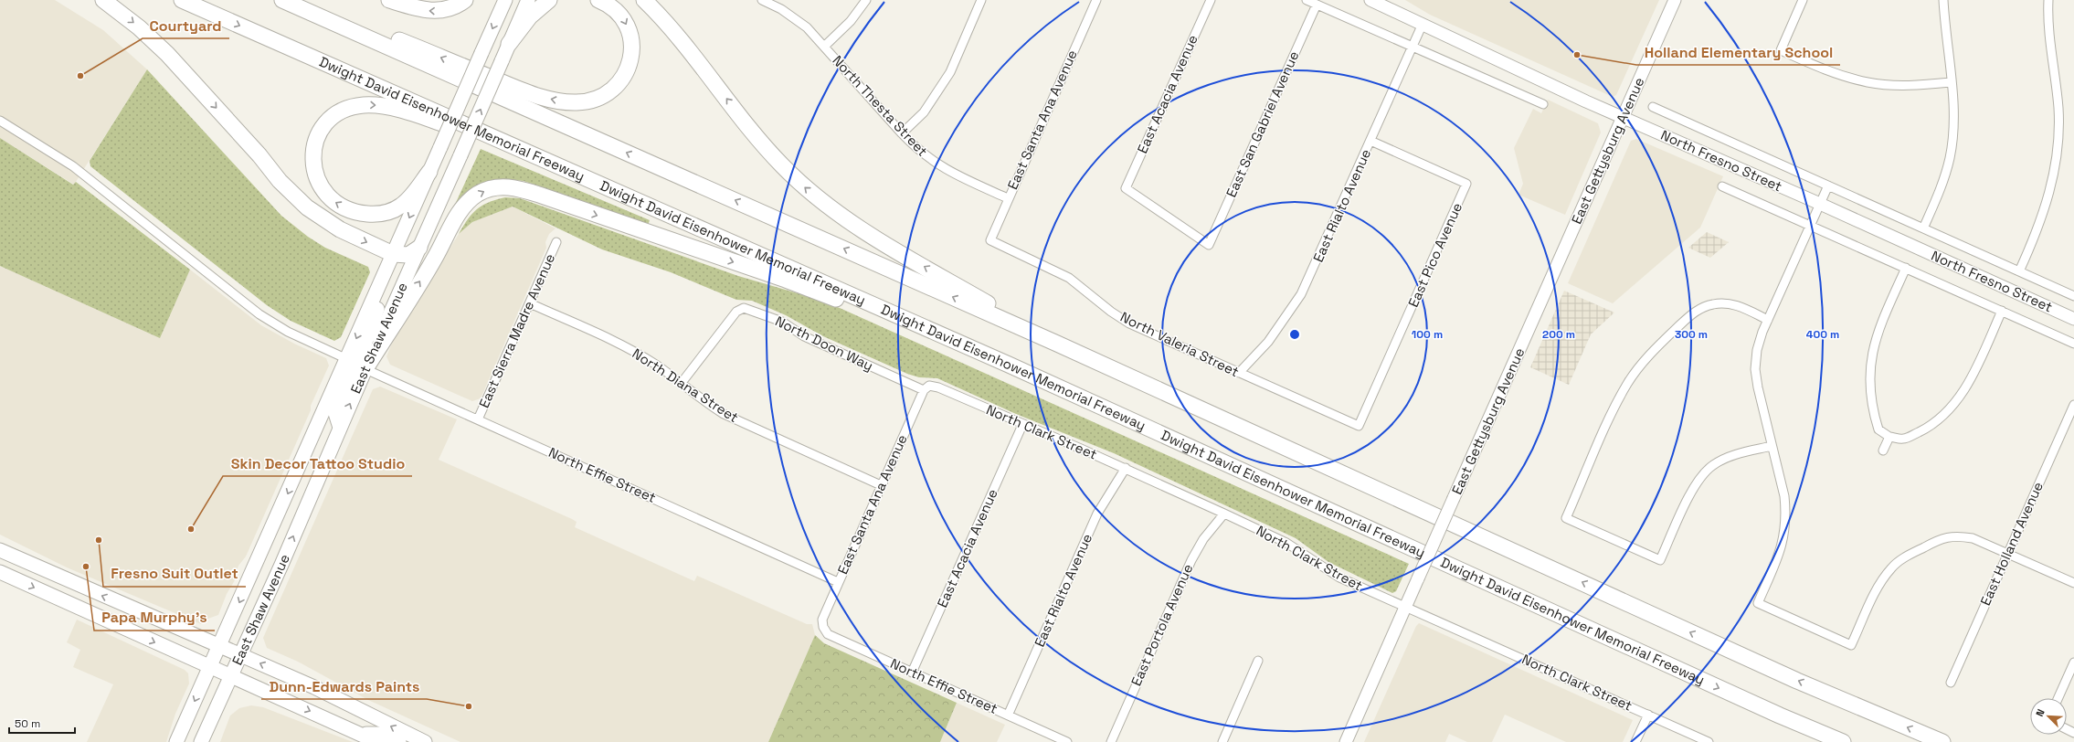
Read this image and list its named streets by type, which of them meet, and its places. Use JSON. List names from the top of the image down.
{
  "streets": {
    "highway": ["Dwight David Eisenhower Memorial Freeway"],
    "main road": ["East Shaw Avenue"],
    "street": [
      "East Acacia Avenue",
      "North Thesta Street",
      "East Santa Ana Avenue",
      "East San Gabriel Avenue",
      "East Gettysburg Avenue",
      "North Fresno Street",
      "East Rialto Avenue",
      "East Pico Avenue",
      "East Sierra Madre Avenue",
      "North Doon Way",
      "North Valeria Street",
      "North Diana Street",
      "North Clark Street",
      "North Effie Street",
      "East Holland Avenue",
      "East Portola Avenue"
    ]
  },
  "crossings": [
    ["East Acacia Avenue", "East San Gabriel Avenue"],
    ["East Acacia Avenue", "North Clark Street"],
    ["East Acacia Avenue", "North Effie Street"],
    ["North Thesta Street", "East Santa Ana Avenue"],
    ["East Santa Ana Avenue", "North Doon Way"],
    ["East Santa Ana Avenue", "North Valeria Street"],
    ["East Santa Ana Avenue", "North Diana Street"],
    ["East Santa Ana Avenue", "North Clark Street"],
    ["East Santa Ana Avenue", "North Effie Street"],
    ["East Gettysburg Avenue", "North Fresno Street"],
    ["East Gettysburg Avenue", "North Clark Street"],
    ["North Fresno Street", "East Rialto Avenue"],
    ["East Rialto Avenue", "East Pico Avenue"],
    ["East Rialto Avenue", "North Valeria Street"],
    ["East Rialto Avenue", "North Clark Street"],
    ["East Rialto Avenue", "North Effie Street"],
    ["East Pico Avenue", "North Valeria Street"],
    ["East Sierra Madre Avenue", "North Diana Street"],
    ["East Sierra Madre Avenue", "North Effie Street"],
    ["East Shaw Avenue", "North Effie Street"],
    ["North Doon Way", "North Diana Street"],
    ["North Doon Way", "North Clark Street"],
    ["North Clark Street", "East Portola Avenue"]
  ],
  "places": [
    "Holland Elementary School",
    "Courtyard",
    "Skin Decor Tattoo Studio",
    "Fresno Suit Outlet",
    "Papa Murphy's",
    "Dunn-Edwards Paints"
  ],
  "scale_bar": "50 m",
  "north": "top left",
  "rings": [
    "100 m",
    "200 m",
    "300 m",
    "400 m"
  ]
}
